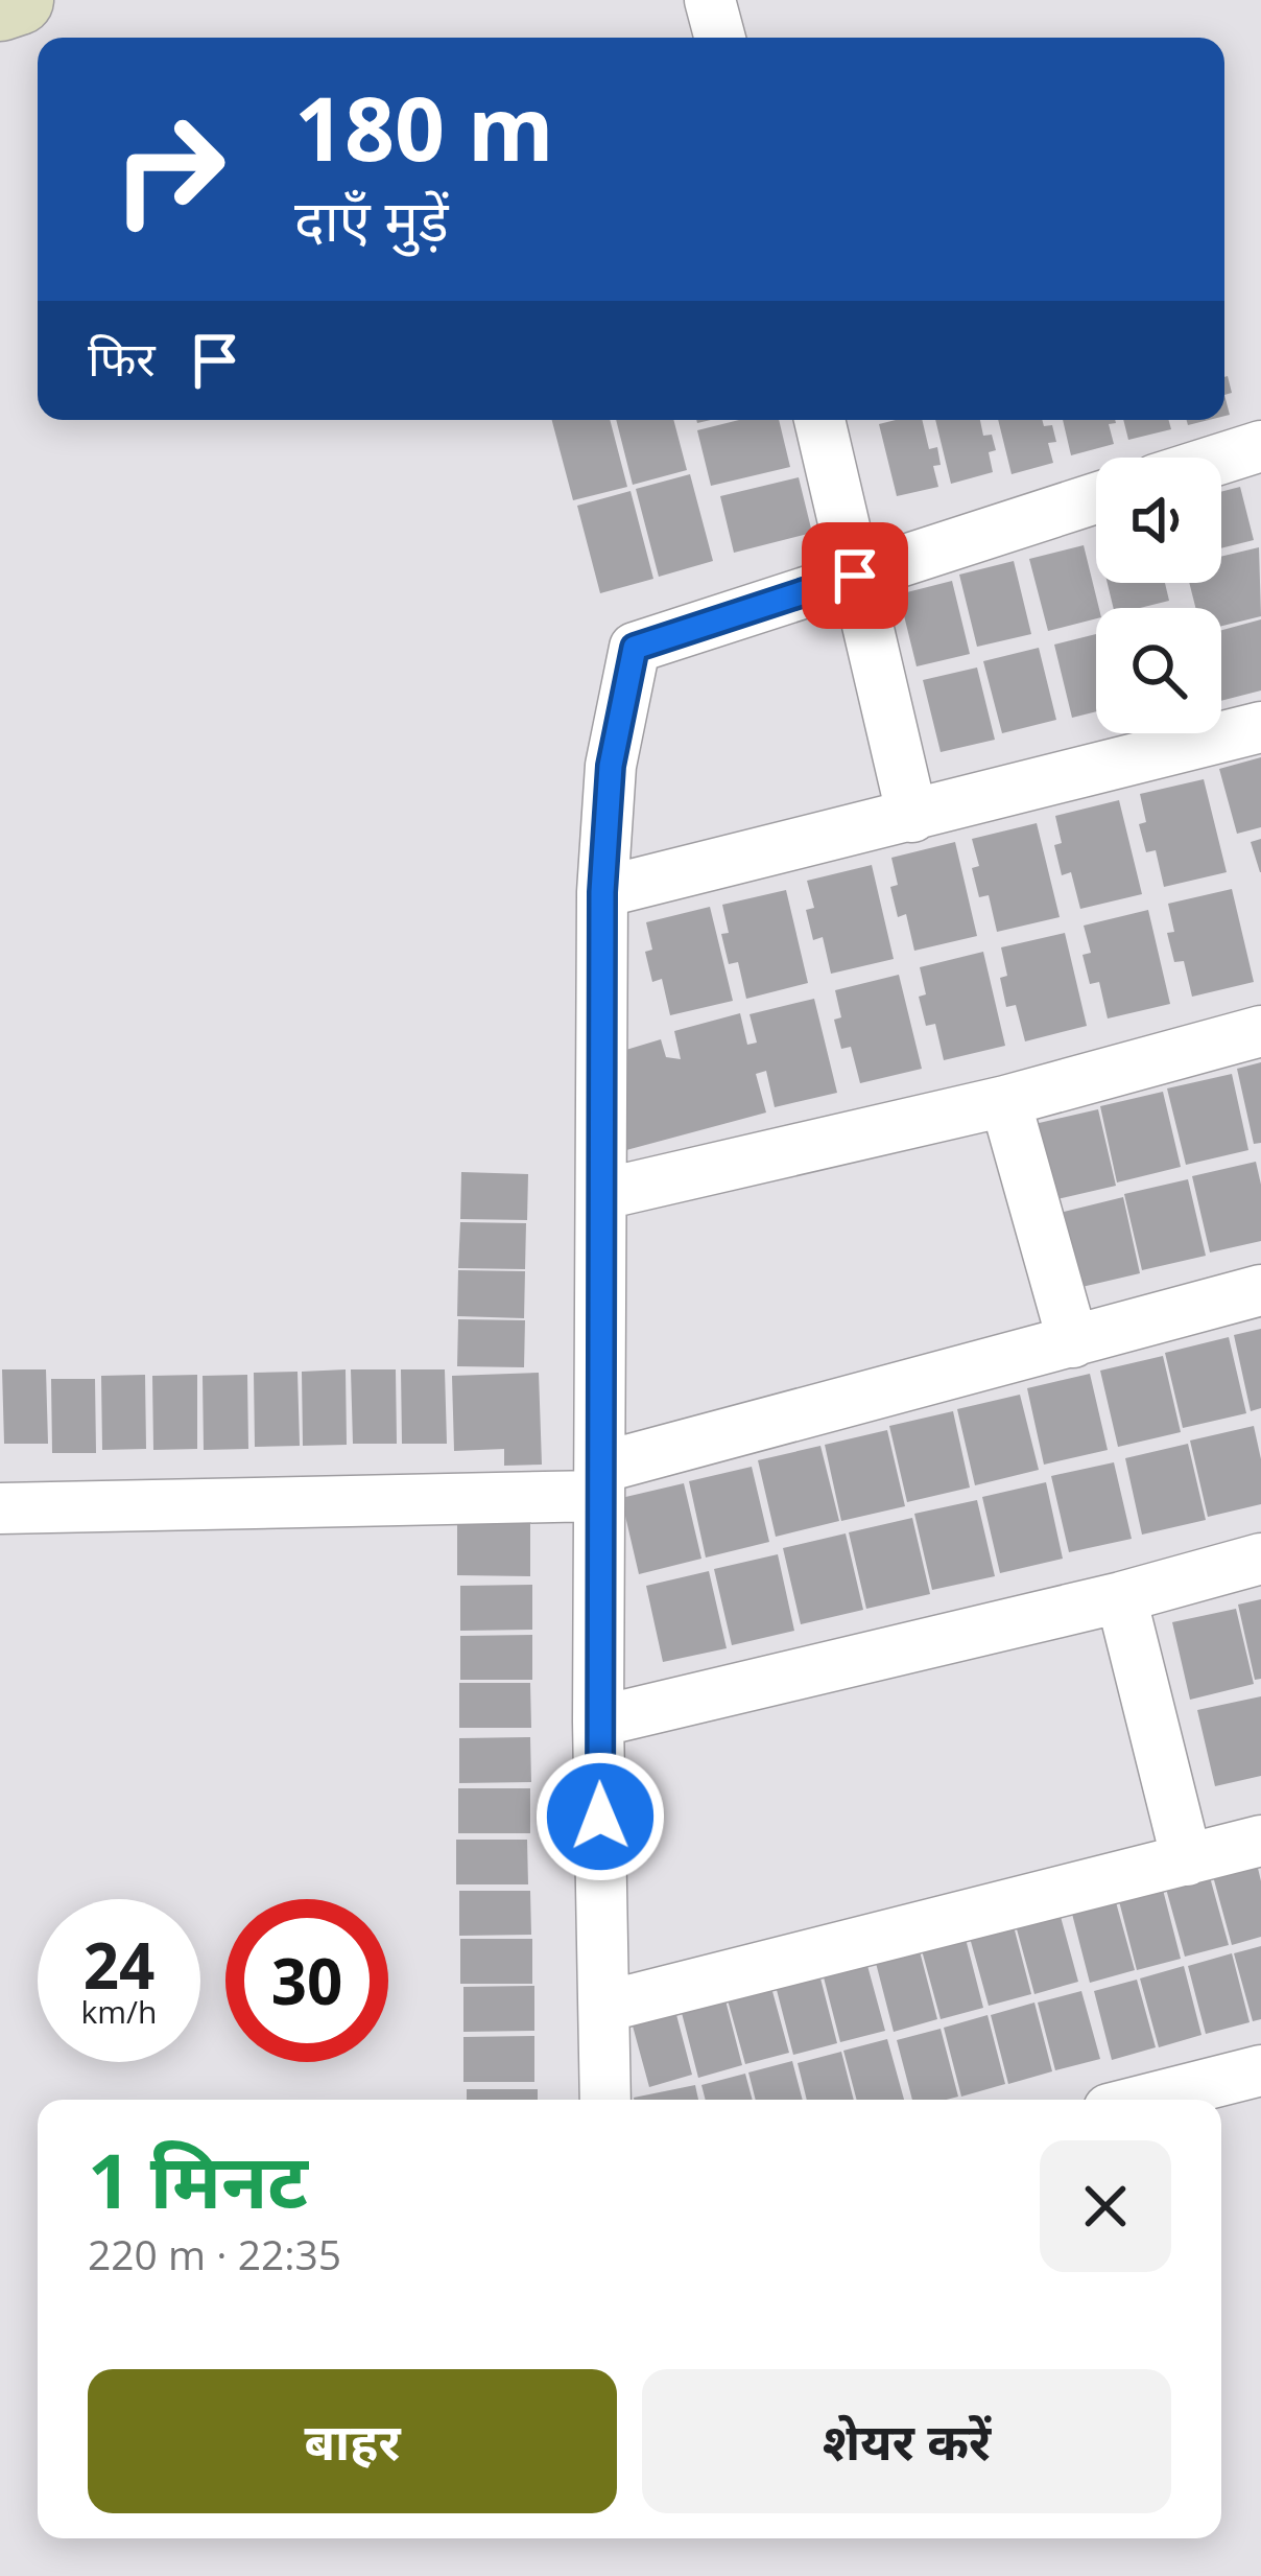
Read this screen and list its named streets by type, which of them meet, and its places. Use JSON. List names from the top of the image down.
{
  "page": {
    "turn": ["180 m", "दाएँ मुड़ें"],
    "then": "फिर",
    "speed": "24 km/h",
    "limit": "30",
    "heading": ["1 मिनट", "220 m · 22:35"],
    "buttons": ["बाहर", "शेयर करें"]
  }
}
